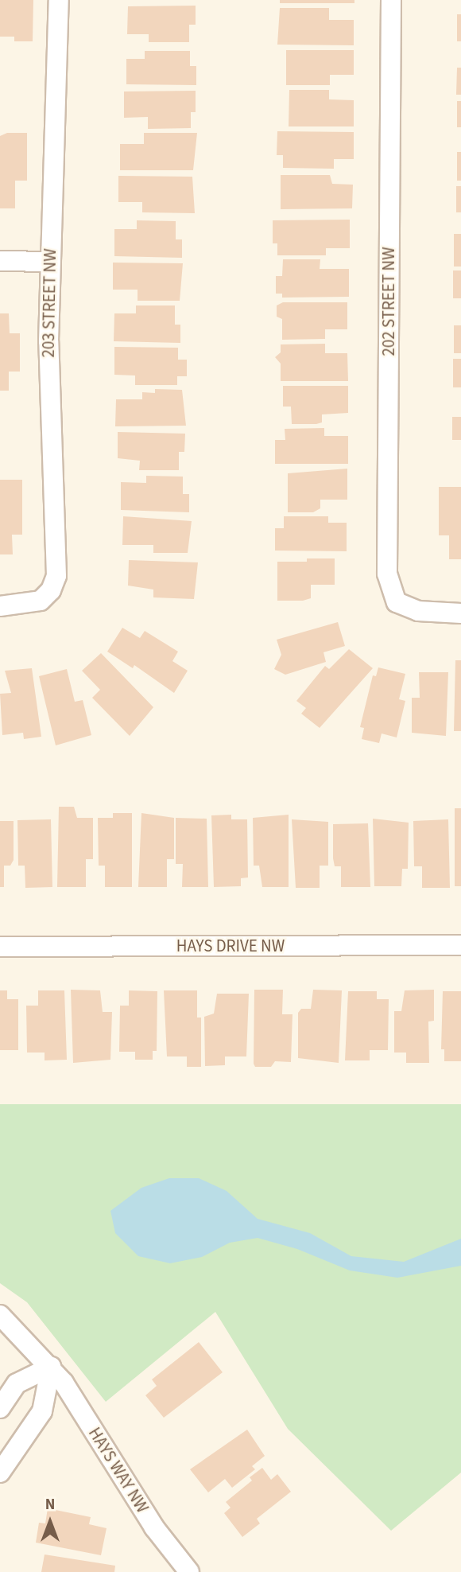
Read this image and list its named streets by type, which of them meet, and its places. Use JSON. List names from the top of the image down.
{
  "streets": {
    "street": [
      "202 STREET NW",
      "203 STREET NW",
      "HAYS DRIVE NW",
      "HAYS WAY NW"
    ]
  },
  "north": "top"
}
